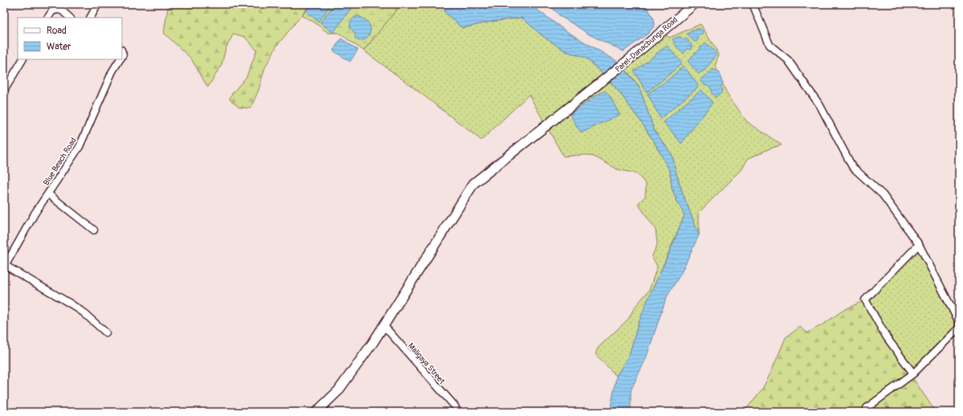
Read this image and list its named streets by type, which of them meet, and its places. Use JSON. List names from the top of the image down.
{
  "streets": {
    "main road": ["Parel-Danacbunga Road"],
    "street": ["Blue Beach Road", "Maligaya Street"]
  },
  "crossings": [
    ["Parel-Danacbunga Road", "Maligaya Street"]
  ],
  "legend": ["Road", "Water"]
}
